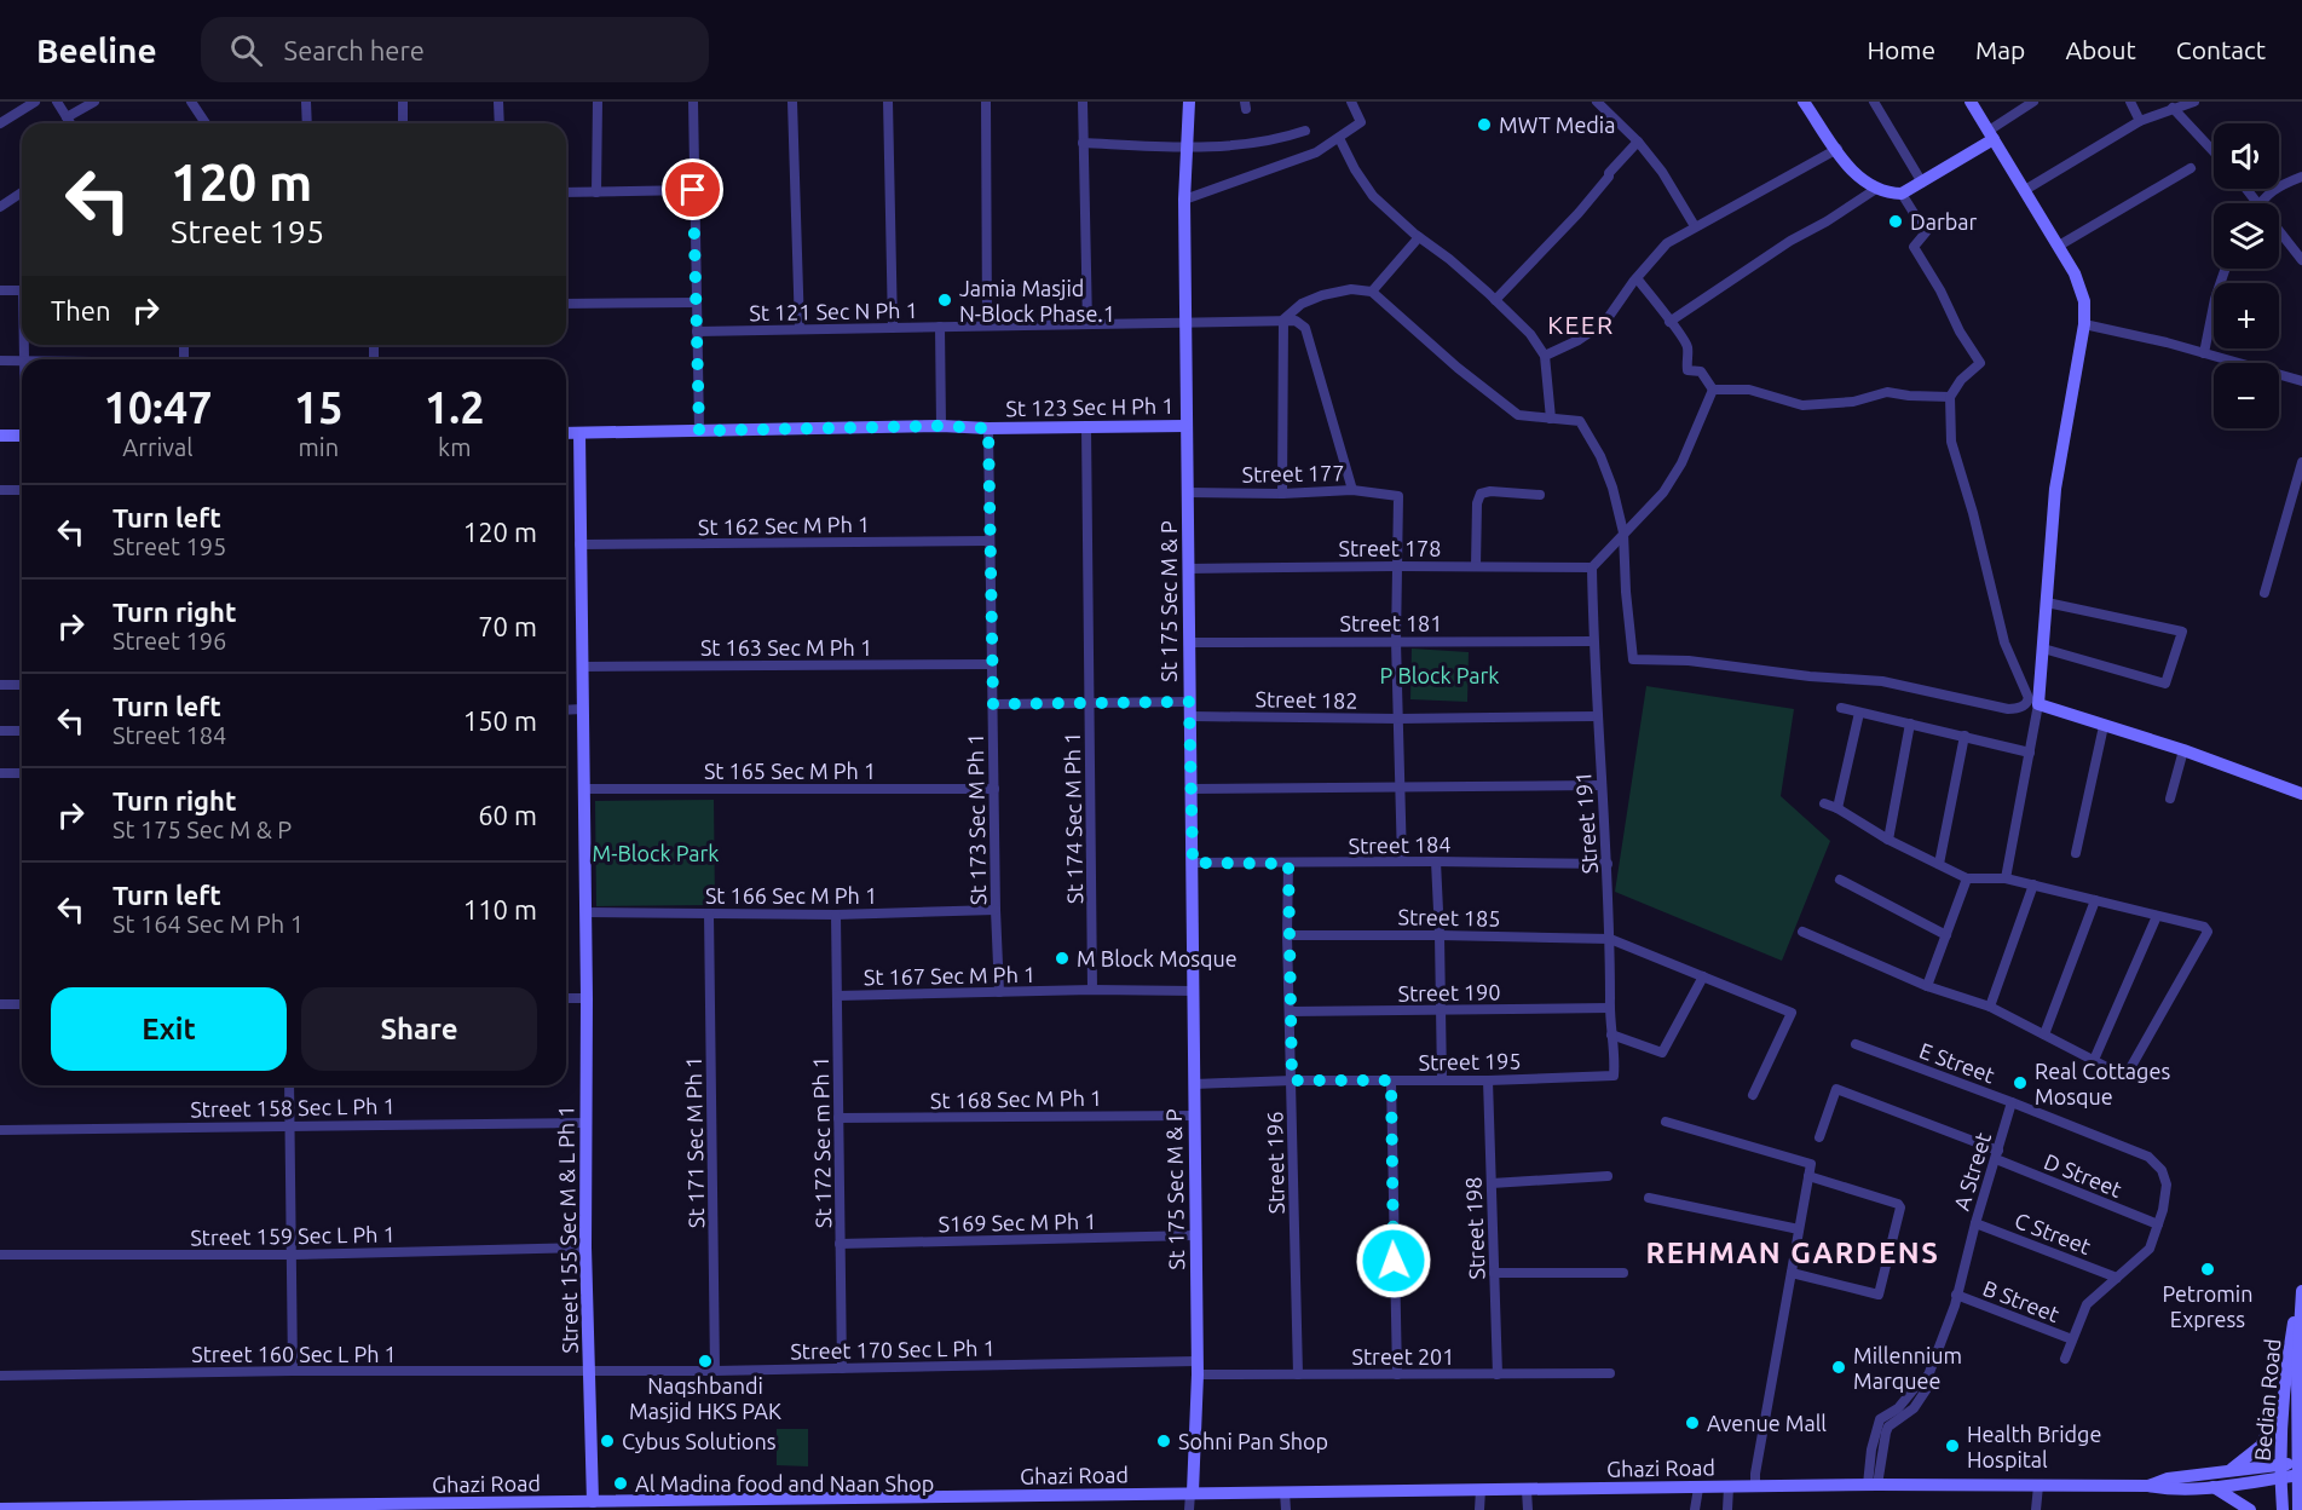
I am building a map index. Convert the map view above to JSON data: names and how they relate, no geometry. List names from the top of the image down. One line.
{"streets":{"street":["St 121 Sec N Ph 1","St 123 Sec H Ph 1","Street 177","St 162 Sec M Ph 1","Street 178","St 175 Sec M & P","Street 181","St 163 Sec M Ph 1","Street 182","St 165 Sec M Ph 1","St 174 Sec M Ph 1","St 173 Sec M Ph 1","Street 191","Street 184","St 166 Sec M Ph 1","Street 185","St 167 Sec M Ph 1","Street 190","Street 195","E Street","St 168 Sec M Ph 1","Street 158 Sec L Ph 1","St 171 Sec M Ph 1","St 172 Sec m Ph 1","Street 196","A Street","D Street","S169 Sec M Ph 1","Street 198","Street 155 Sec M & L Ph 1","C Street","Street 159 Sec L Ph 1","B Street","Street 170 Sec L Ph 1","Street 160 Sec L Ph 1","Street 201","Bedian Road","Ghazi Road"]},"crossings":[["St 121 Sec N Ph 1","St 175 Sec M & P"],["St 123 Sec H Ph 1","St 175 Sec M & P"],["St 123 Sec H Ph 1","St 174 Sec M Ph 1"],["St 123 Sec H Ph 1","St 173 Sec M Ph 1"],["St 123 Sec H Ph 1","Street 155 Sec M & L Ph 1"],["Street 177","Street 178"],["Street 177","St 175 Sec M & P"],["St 162 Sec M Ph 1","St 173 Sec M Ph 1"],["St 162 Sec M Ph 1","Street 155 Sec M & L Ph 1"],["Street 178","St 175 Sec M & P"],["Street 178","Street 191"],["St 175 Sec M & P","Street 181"],["St 175 Sec M & P","Street 182"],["St 175 Sec M & P","Street 184"],["St 175 Sec M & P","St 167 Sec M Ph 1"],["St 175 Sec M & P","Street 195"],["St 175 Sec M & P","St 168 Sec M Ph 1"],["St 175 Sec M & P","S169 Sec M Ph 1"],["St 175 Sec M & P","Street 170 Sec L Ph 1"],["St 175 Sec M & P","Street 201"],["St 175 Sec M & P","Ghazi Road"],["Street 181","Street 191"],["St 163 Sec M Ph 1","St 173 Sec M Ph 1"],["St 163 Sec M Ph 1","Street 155 Sec M & L Ph 1"],["Street 182","Street 191"],["St 165 Sec M Ph 1","St 173 Sec M Ph 1"],["St 165 Sec M Ph 1","Street 155 Sec M & L Ph 1"],["St 174 Sec M Ph 1","St 167 Sec M Ph 1"],["St 173 Sec M Ph 1","St 166 Sec M Ph 1"],["St 173 Sec M Ph 1","St 167 Sec M Ph 1"],["Street 191","Street 184"],["Street 191","Street 185"],["Street 191","Street 190"],["Street 191","Street 195"],["Street 184","Street 196"],["St 166 Sec M Ph 1","St 171 Sec M Ph 1"],["St 166 Sec M Ph 1","St 172 Sec m Ph 1"],["St 166 Sec M Ph 1","Street 155 Sec M & L Ph 1"],["Street 185","Street 196"],["St 167 Sec M Ph 1","St 172 Sec m Ph 1"],["Street 190","Street 196"],["Street 195","Street 196"],["Street 195","Street 198"],["E Street","A Street"],["E Street","D Street"],["St 168 Sec M Ph 1","St 172 Sec m Ph 1"],["Street 158 Sec L Ph 1","Street 155 Sec M & L Ph 1"],["St 171 Sec M Ph 1","Street 170 Sec L Ph 1"],["St 172 Sec m Ph 1","S169 Sec M Ph 1"],["St 172 Sec m Ph 1","Street 170 Sec L Ph 1"],["Street 196","Street 201"],["A Street","D Street"],["A Street","C Street"],["A Street","B Street"],["A Street","Ghazi Road"],["Street 198","Street 201"],["Street 155 Sec M & L Ph 1","Street 159 Sec L Ph 1"],["Street 155 Sec M & L Ph 1","Street 170 Sec L Ph 1"],["Street 155 Sec M & L Ph 1","Street 160 Sec L Ph 1"],["Street 155 Sec M & L Ph 1","Ghazi Road"],["Street 170 Sec L Ph 1","Street 160 Sec L Ph 1"],["Street 170 Sec L Ph 1","Street 201"],["Bedian Road","Ghazi Road"]],"districts":["KEER","REHMAN GARDENS"],"parks":["P Block Park","M-Block Park"],"places":["MWT Media","Darbar","Jamia Masjid N-Block Phase.1","M Block Mosque","Real Cottages Mosque","Petromin Express","Naqshbandi Masjid HKS PAK","Millennium Marquee","Avenue Mall","Cybus Solutions","Sohni Pan Shop","Health Bridge Hospital","Al Madina food and Naan Shop"],"page":{"header":"Beeline","search":"Search here","nav":["Home","Map","About","Contact"],"map_buttons":["+","−"],"turn":["120 m","Street 195"],"then":"Then","eta":["10:47","Arrival","15","min","1.2","km"],"list":[{"name":"Turn left","note":"Street 195","value":"120 m"},{"name":"Turn right","note":"Street 196","value":"70 m"},{"name":"Turn left","note":"Street 184","value":"150 m"},{"name":"Turn right","note":"St 175 Sec M & P","value":"60 m"},{"name":"Turn left","note":"St 164 Sec M Ph 1","value":"110 m"}],"buttons":["Exit","Share"]}}
